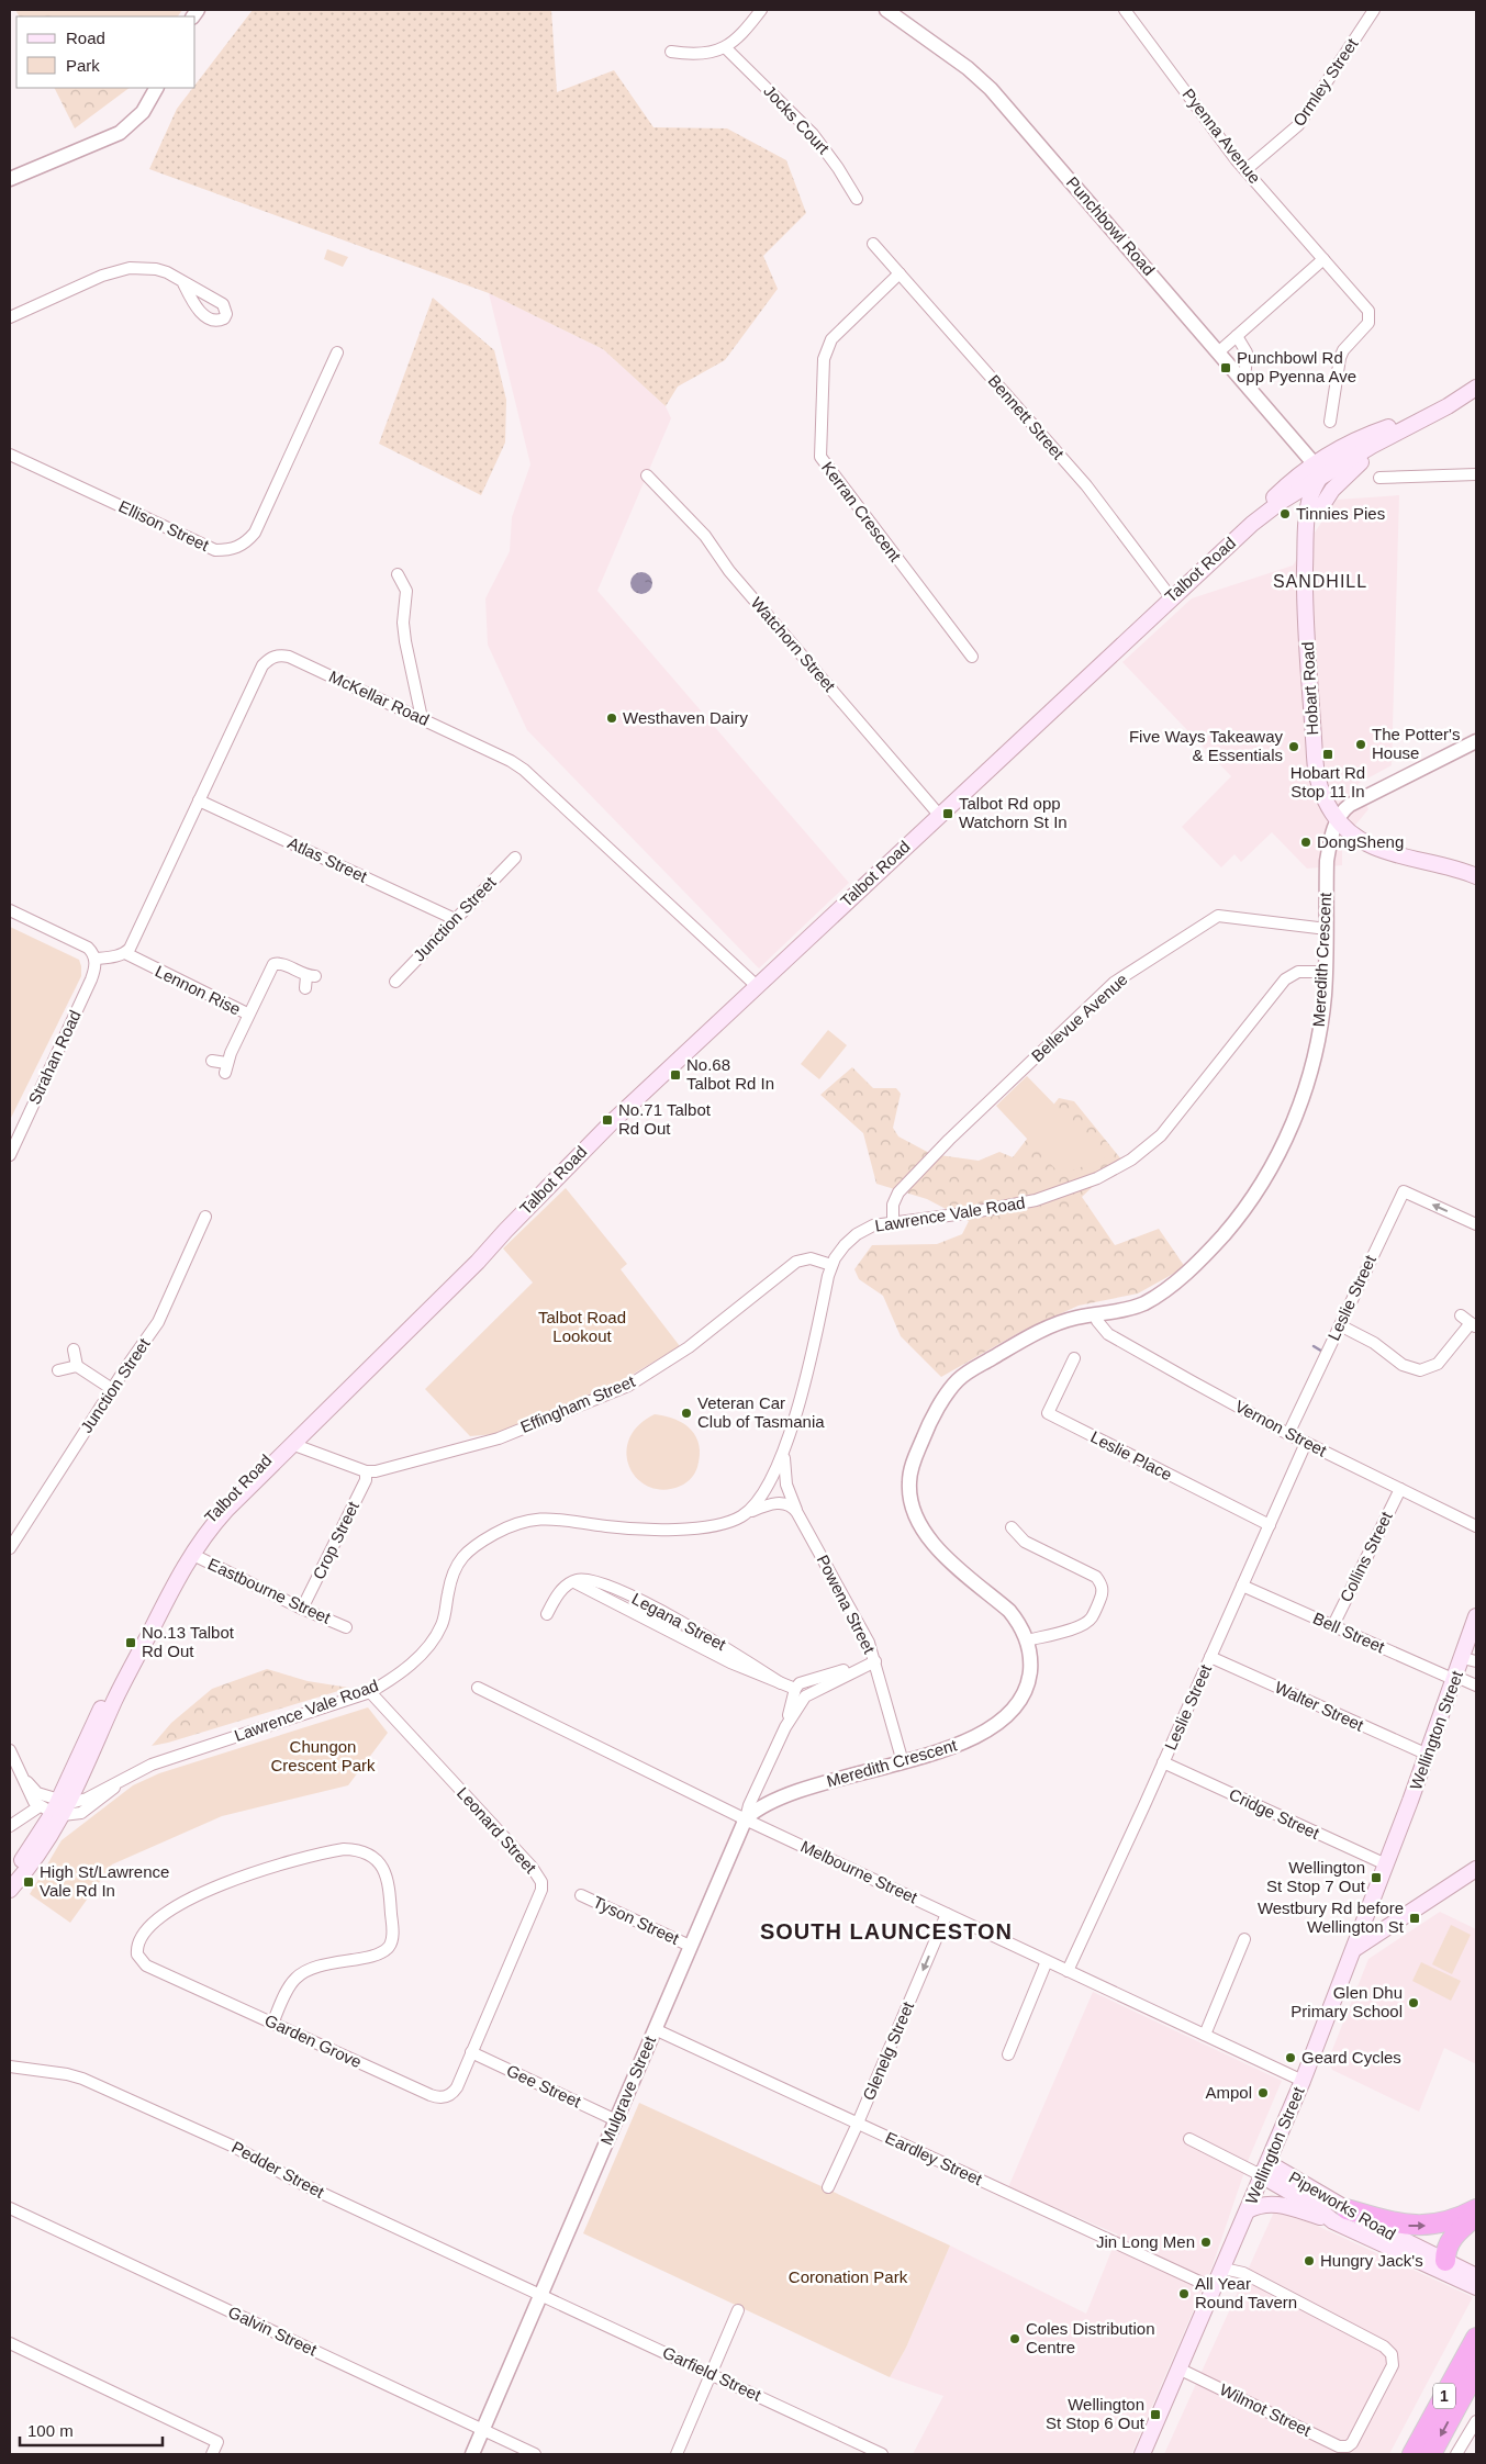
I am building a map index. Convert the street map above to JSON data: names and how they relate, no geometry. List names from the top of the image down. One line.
{"streets":{"highway":["1"],"main road":["Talbot Road","Hobart Road","Wellington Street","Pipeworks Road"],"street":["Ormley Street","Jocks Court","Pyenna Avenue","Punchbowl Road","Bennett Street","Kerran Crescent","Ellison Street","Watchorn Street","McKellar Road","Atlas Street","Junction Street","Meredith Crescent","Lennon Rise","Bellevue Avenue","Strahan Road","Lawrence Vale Road","Leslie Street","Effingham Street","Vernon Street","Leslie Place","Crop Street","Collins Street","Eastbourne Street","Powena Street","Legana Street","Bell Street","Walter Street","Cridge Street","Leonard Street","Melbourne Street","Tyson Street","Garden Grove","Glenelg Street","Gee Street","Mulgrave Street","Eardley Street","Pedder Street","Galvin Street","Garfield Street","Wilmot Street"]},"crossings":[["Ormley Street","Pyenna Avenue"],["Punchbowl Road","Talbot Road"],["Punchbowl Road","Hobart Road"],["Bennett Street","Kerran Crescent"],["Bennett Street","Talbot Road"],["Talbot Road","Watchorn Street"],["Talbot Road","Hobart Road"],["Talbot Road","McKellar Road"],["Talbot Road","Lawrence Vale Road"],["Talbot Road","Eastbourne Street"],["Hobart Road","Meredith Crescent"],["McKellar Road","Atlas Street"],["McKellar Road","Lennon Rise"],["Atlas Street","Junction Street"],["Meredith Crescent","Bellevue Avenue"],["Meredith Crescent","Lawrence Vale Road"],["Meredith Crescent","Vernon Street"],["Meredith Crescent","Powena Street"],["Meredith Crescent","Melbourne Street"],["Meredith Crescent","Mulgrave Street"],["Bellevue Avenue","Lawrence Vale Road"],["Lawrence Vale Road","Effingham Street"],["Lawrence Vale Road","Powena Street"],["Lawrence Vale Road","Leonard Street"],["Leslie Street","Vernon Street"],["Leslie Street","Leslie Place"],["Leslie Street","Bell Street"],["Leslie Street","Walter Street"],["Leslie Street","Cridge Street"],["Leslie Street","Melbourne Street"],["Effingham Street","Crop Street"],["Vernon Street","Collins Street"],["Crop Street","Eastbourne Street"],["Collins Street","Bell Street"],["Powena Street","Mulgrave Street"],["Legana Street","Mulgrave Street"],["Bell Street","Wellington Street"],["Walter Street","Wellington Street"],["Wellington Street","Cridge Street"],["Wellington Street","Melbourne Street"],["Wellington Street","Eardley Street"],["Wellington Street","Pipeworks Road"],["Wellington Street","Wilmot Street"],["Leonard Street","Garden Grove"],["Leonard Street","Gee Street"],["Melbourne Street","Glenelg Street"],["Melbourne Street","Mulgrave Street"],["Tyson Street","Mulgrave Street"],["Garden Grove","Gee Street"],["Glenelg Street","Eardley Street"],["Gee Street","Mulgrave Street"],["Mulgrave Street","Eardley Street"],["Mulgrave Street","Pedder Street"],["Mulgrave Street","Galvin Street"],["Mulgrave Street","Garfield Street"],["Pedder Street","Garfield Street"]],"one_way":["Glenelg Street"],"districts":["SANDHILL","SOUTH LAUNCESTON"],"parks":["Talbot Road Lookout","Chungon Crescent Park","Coronation Park"],"places":{"transit":["Punchbowl Rd opp Pyenna Ave","Hobart Rd Stop 11 In","Talbot Rd opp Watchorn St In","No.68 Talbot Rd In","No.71 Talbot Rd Out","No.13 Talbot Rd Out","Wellington St Stop 7 Out","High St/Lawrence Vale Rd In","Westbury Rd before Wellington St","Wellington St Stop 6 Out"],"other":["Tinnies Pies","Westhaven Dairy","The Potter's House","Five Ways Takeaway & Essentials","DongSheng","Veteran Car Club of Tasmania","Glen Dhu Primary School","Geard Cycles","Ampol","Jin Long Men","Hungry Jack's","All Year Round Tavern","Coles Distribution Centre"]},"legend":["Road","Park"],"scale_bar":"100 m"}
